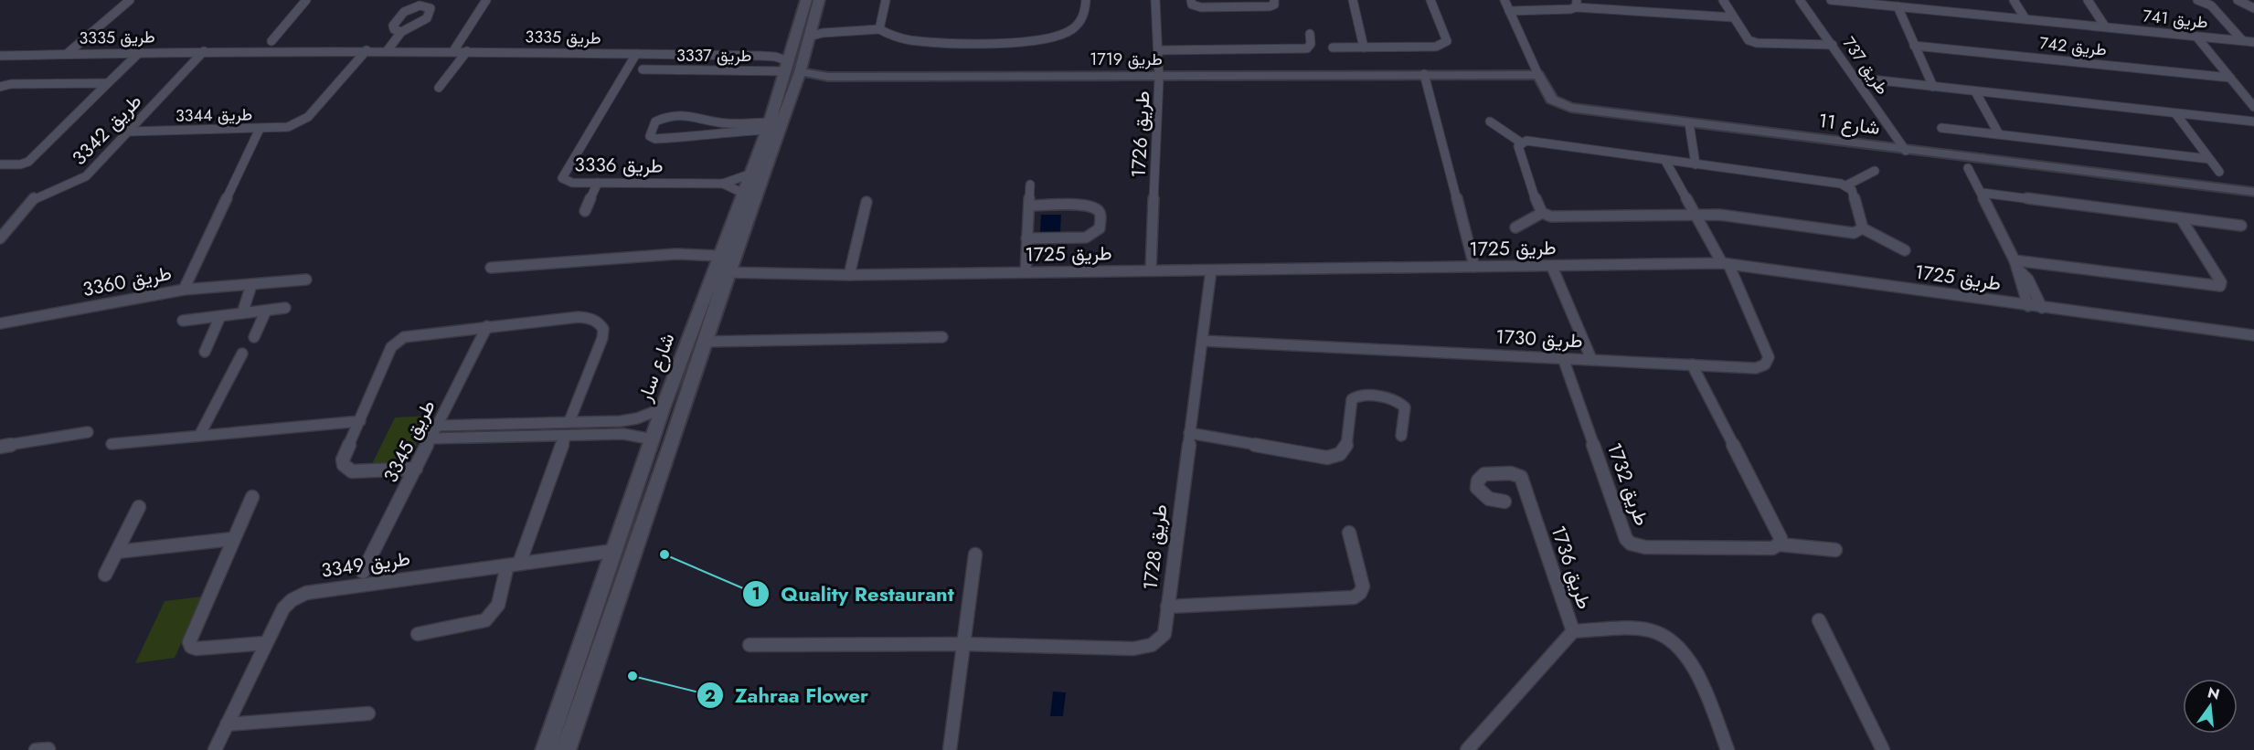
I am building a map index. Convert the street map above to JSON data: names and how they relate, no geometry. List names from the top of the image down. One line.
{"streets":{"street":["طريق 741","طريق 3335","طريق 742","طريق 3337","طريق 1719","طريق 737","طريق 3344","شارع 11","طريق 3342","طريق 1726","طريق 3336","طريق 1725","طريق 3360","طريق 1730","شارع سار","طريق 3345","طريق 1732","طريق 1728","طريق 3349","طريق 1736"]},"crossings":[["طريق 3335","طريق 3337"],["طريق 3335","طريق 3344"],["طريق 3335","طريق 3342"],["طريق 3335","طريق 3336"],["طريق 3335","شارع سار"],["طريق 3337","شارع سار"],["طريق 1719","شارع 11"],["طريق 1719","طريق 1726"],["طريق 1719","شارع سار"],["طريق 737","شارع 11"],["طريق 3344","طريق 3342"],["طريق 3344","طريق 3360"],["طريق 1726","طريق 1725"],["طريق 3336","شارع سار"],["طريق 1725","طريق 1730"],["طريق 1725","شارع سار"],["طريق 1725","طريق 1728"],["طريق 1730","طريق 1732"],["طريق 1730","طريق 1728"],["شارع سار","طريق 3349"]],"places":["Quality Restaurant","Zahraa Flower"],"north":"top"}
